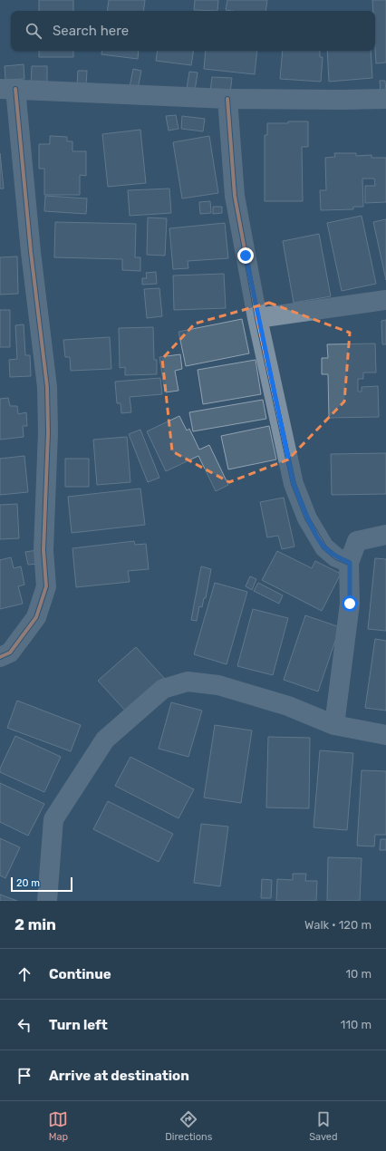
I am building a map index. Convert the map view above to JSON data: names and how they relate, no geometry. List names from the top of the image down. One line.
{"scale_bar":"20 m","page":{"search":"Search here","scale":"20 m","heading":["2 min","Walk · 120 m"],"list":[["Continue","10 m"],["Turn left","110 m"],"Arrive at destination"],"nav":["Map","Directions","Saved"]}}
